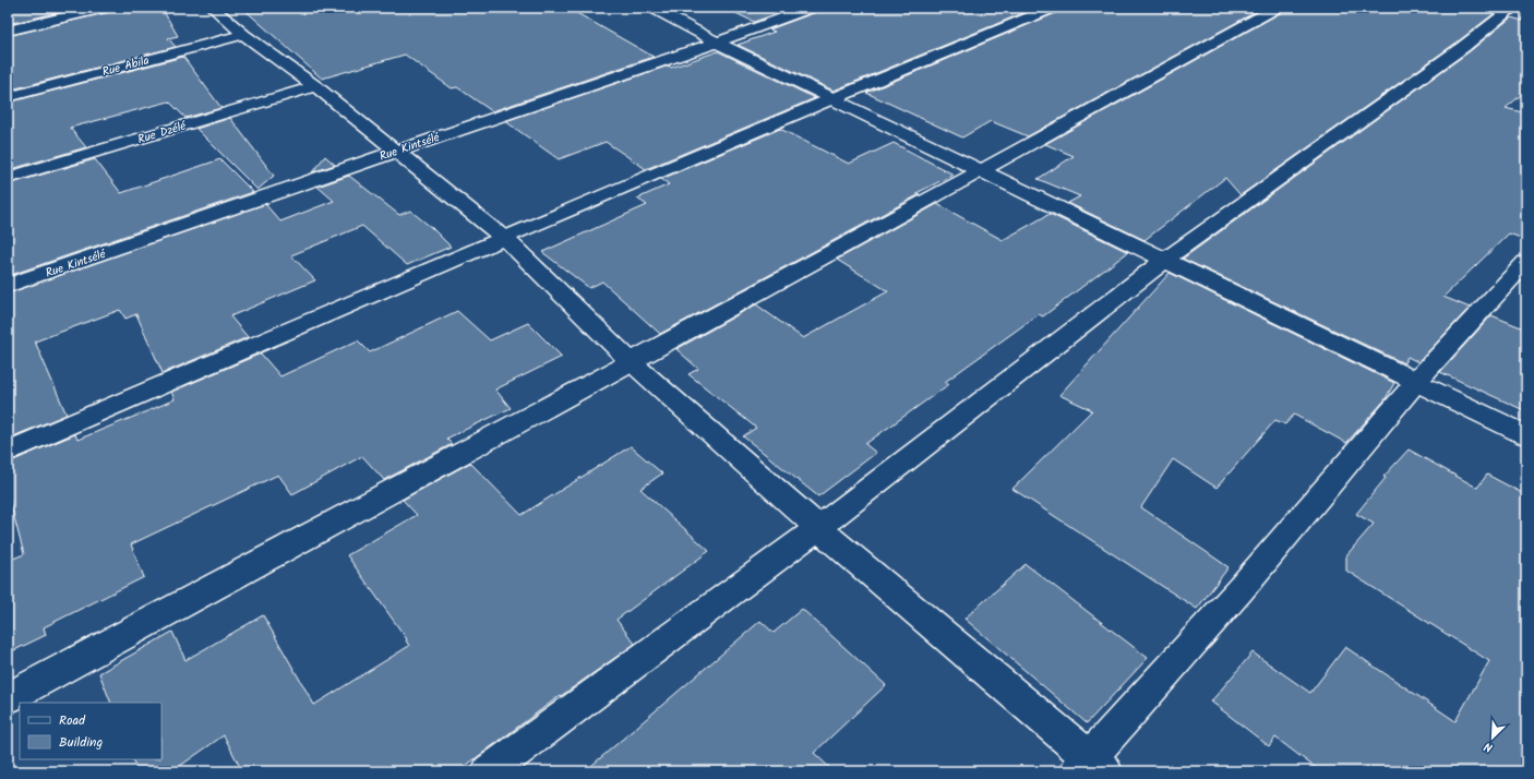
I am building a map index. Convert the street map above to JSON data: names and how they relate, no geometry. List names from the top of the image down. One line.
{"streets":{"street":["Rue Abila","Rue Dzélé","Rue Kintsélé"]},"legend":["Road","Building"],"north":"bottom left"}
